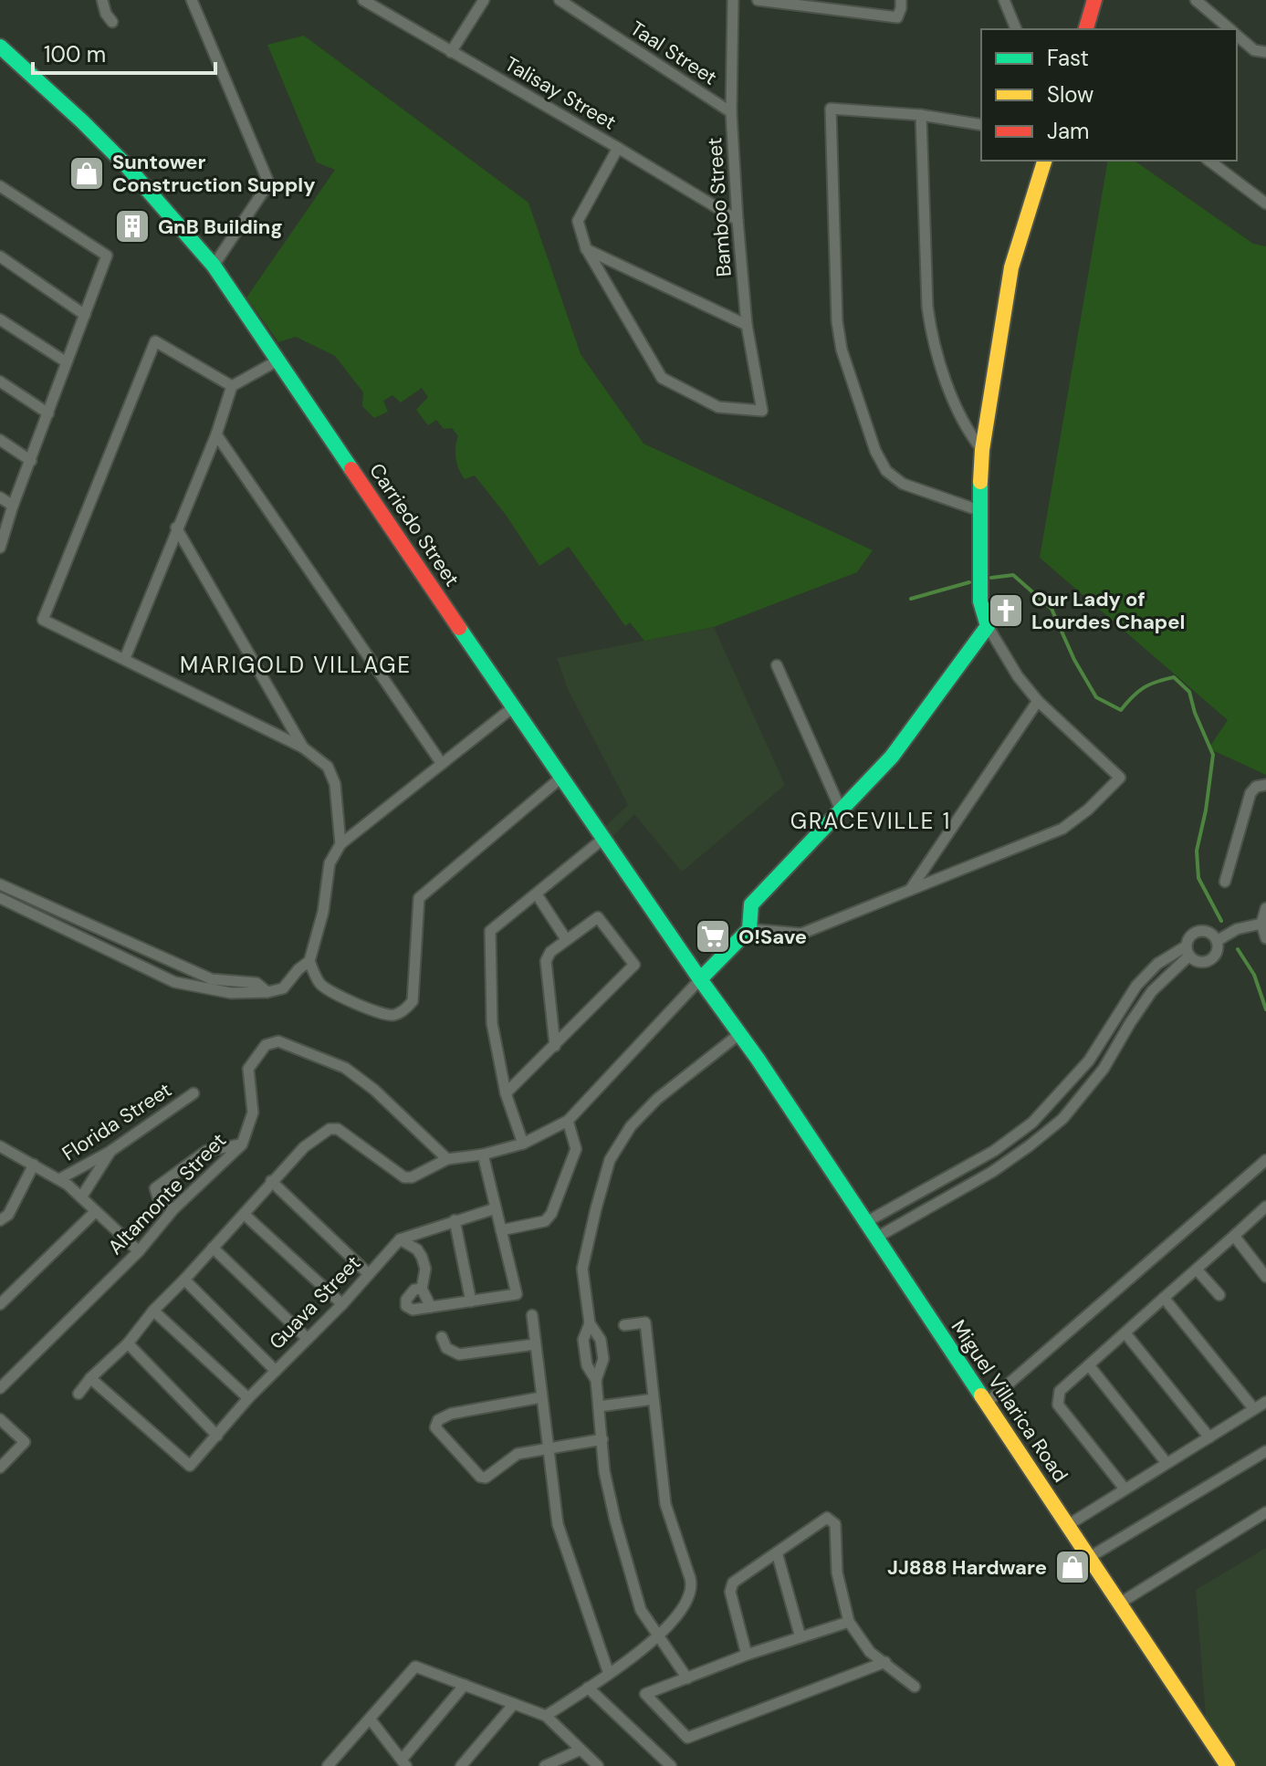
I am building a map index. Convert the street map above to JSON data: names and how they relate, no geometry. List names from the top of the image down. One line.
{"streets":{"main road":["Carriedo Street","Miguel Villarica Road"],"street":["Taal Street","Talisay Street","Bamboo Street","Florida Street","Altamonte Street","Guava Street"]},"crossings":[["Taal Street","Bamboo Street"],["Talisay Street","Bamboo Street"],["Carriedo Street","Miguel Villarica Road"]],"districts":["MARIGOLD VILLAGE","GRACEVILLE 1"],"places":{"shop":["Suntower Construction Supply","JJ888 Hardware"],"building":["GnB Building"],"church":["Our Lady of Lourdes Chapel"],"supermarket":["O!Save"]},"legend":["Fast","Slow","Jam"],"scale_bar":"100 m"}
